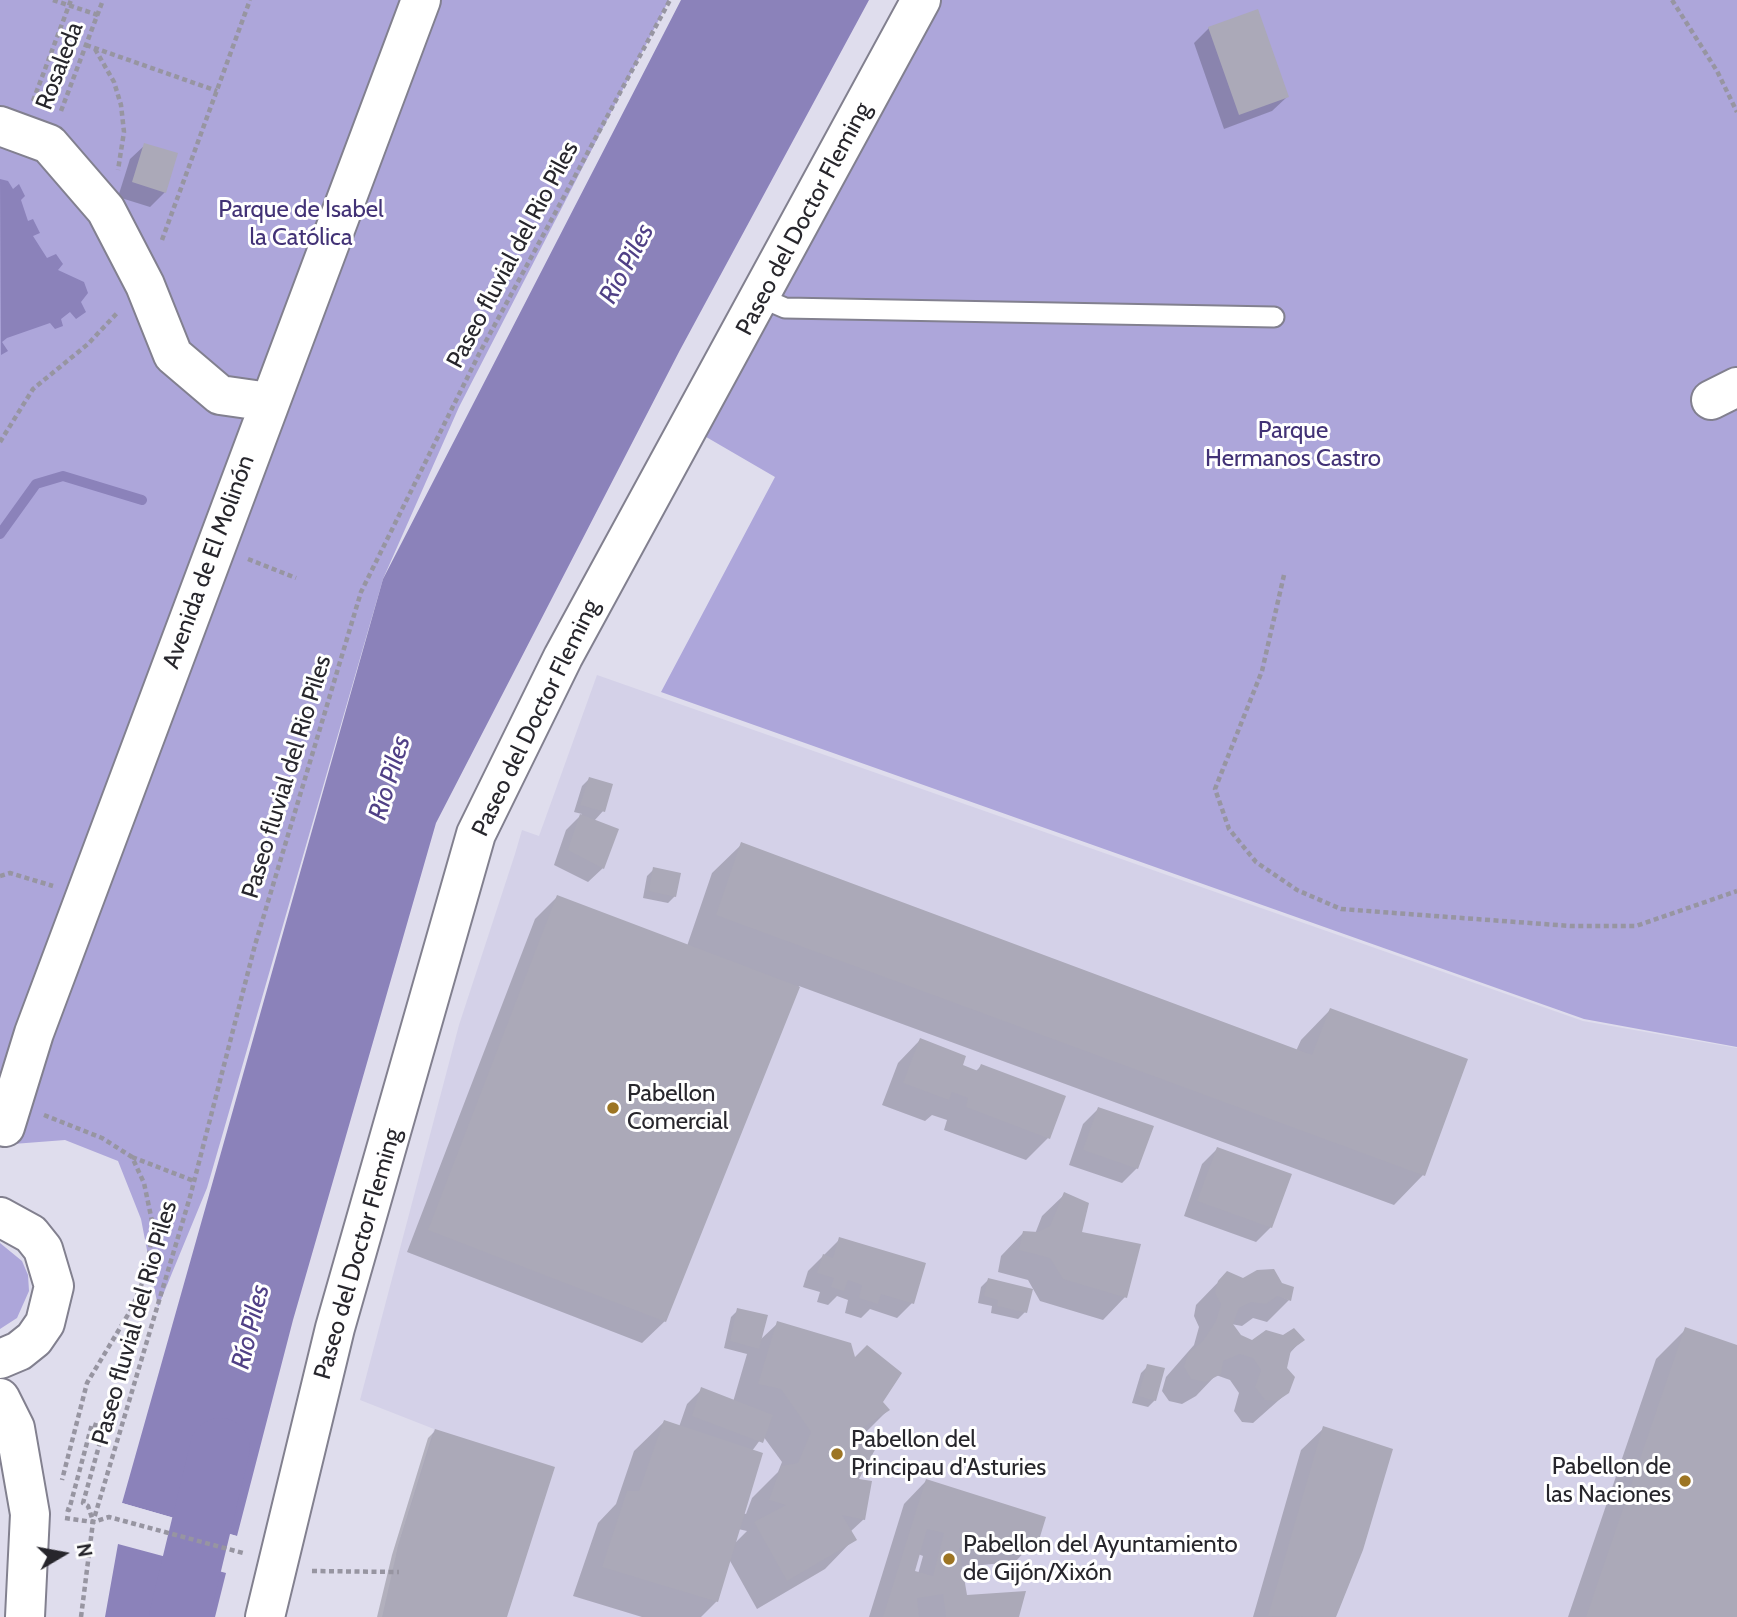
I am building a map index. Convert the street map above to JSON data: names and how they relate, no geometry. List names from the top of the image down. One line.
{"streets":{"main road":["Paseo del Doctor Fleming","Avenida de El Molinón"],"path":["Rosaleda","Paseo fluvial del Rio Piles"]},"water":["Río Piles"],"parks":["Parque de Isabel la Católica","Parque Hermanos Castro"],"places":["Pabellon Comercial","Pabellon del Principau d'Asturies","Pabellon de las Naciones","Pabellon del Ayuntamiento de Gijón/Xixón"],"north":"right"}
